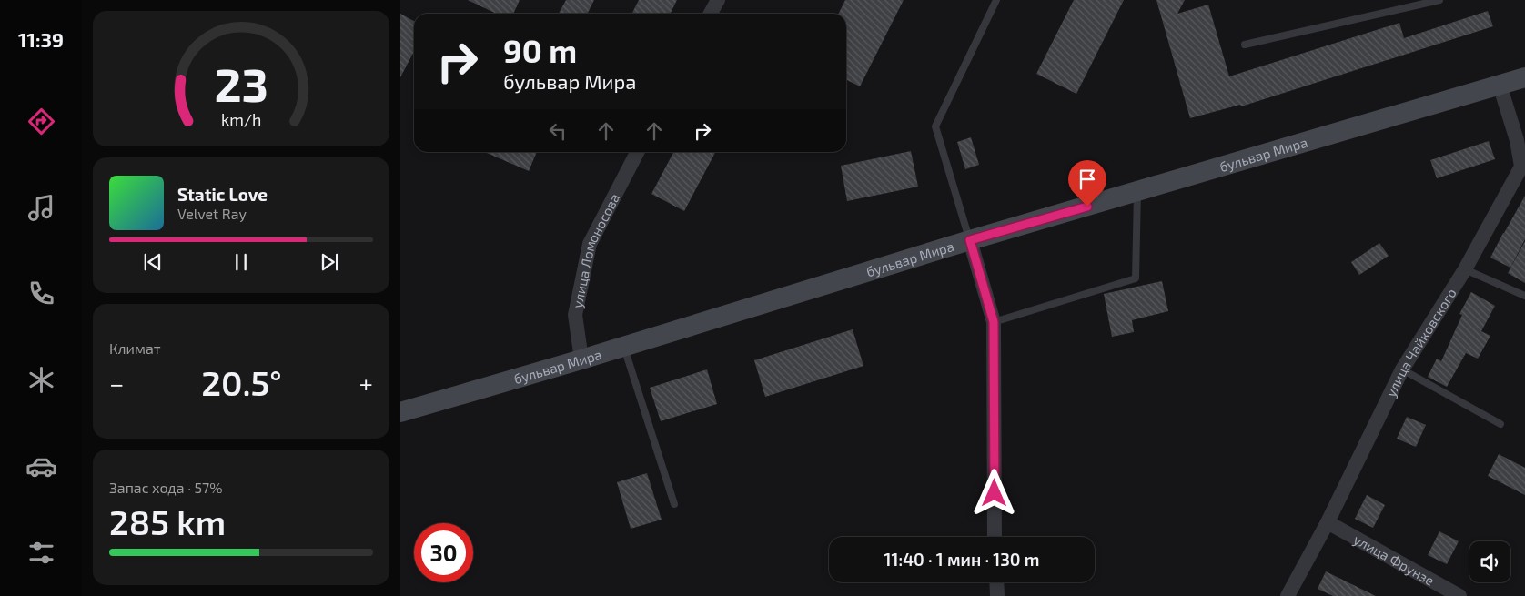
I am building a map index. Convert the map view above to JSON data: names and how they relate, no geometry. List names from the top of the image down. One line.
{"streets":{"main road":["бульвар Мира"],"street":["улица Ломоносова","улица Чайковского","улица Фрунзе"]},"crossings":[["бульвар Мира","улица Ломоносова"],["бульвар Мира","улица Чайковского"],["улица Чайковского","улица Фрунзе"]],"page":{"tabs":"11:39","turn":["90 m","бульвар Мира"],"song":["Static Love","Velvet Ray"],"tile":["Климат",["Запас хода · 57%","285 km"]],"heat":["−","20.5°","+"],"limit":"30","trip":"11:40 · 1 мин · 130 m","gauge":["23","km/h"]}}
